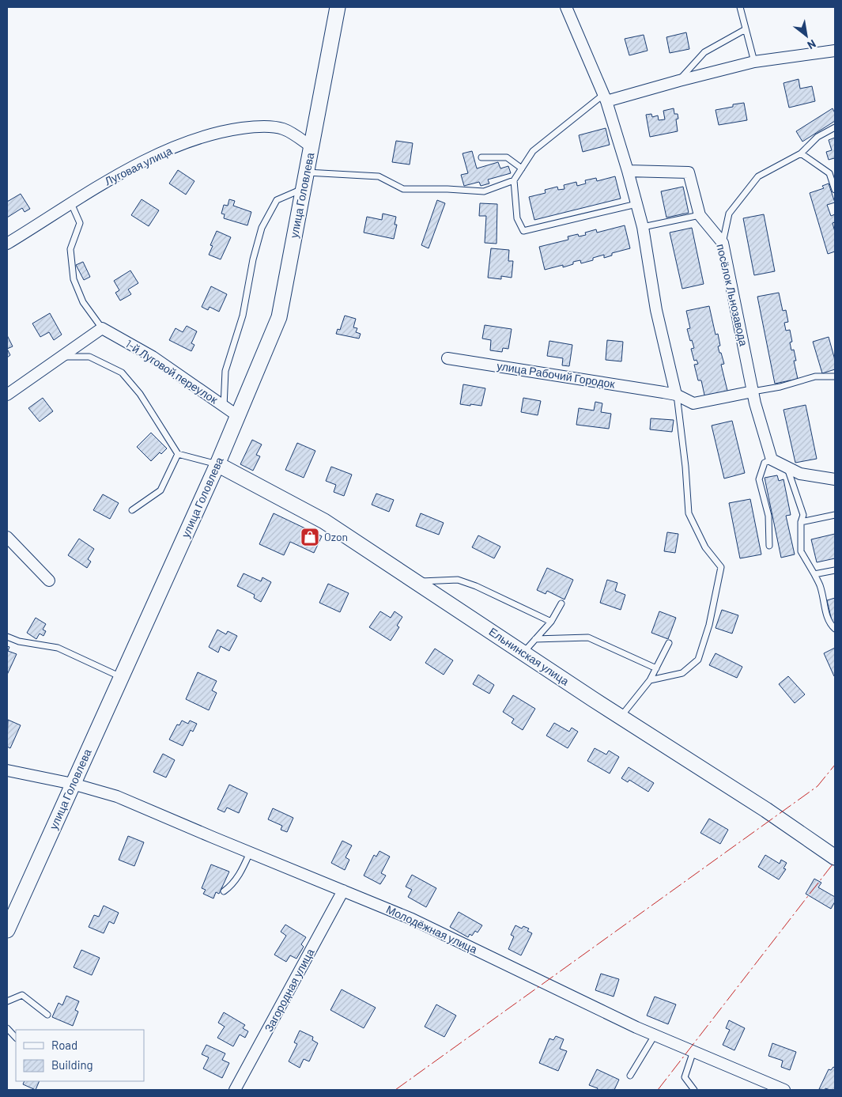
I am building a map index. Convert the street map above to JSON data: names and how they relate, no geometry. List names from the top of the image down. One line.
{"streets":{"main road":["улица Головлева","Ельнинская улица"],"street":["Луговая улица","посёлок Льнозавода","1-й Луговой переулок","улица Рабочий Городок","Молодёжная улица","Загородная улица"]},"crossings":[["Луговая улица","улица Головлева"],["улица Головлева","1-й Луговой переулок"],["улица Головлева","Ельнинская улица"],["улица Головлева","Молодёжная улица"],["посёлок Льнозавода","улица Рабочий Городок"],["Молодёжная улица","Загородная улица"]],"places":{"shop":["Ozon"]},"legend":["Road","Building"],"north":"bottom right"}
